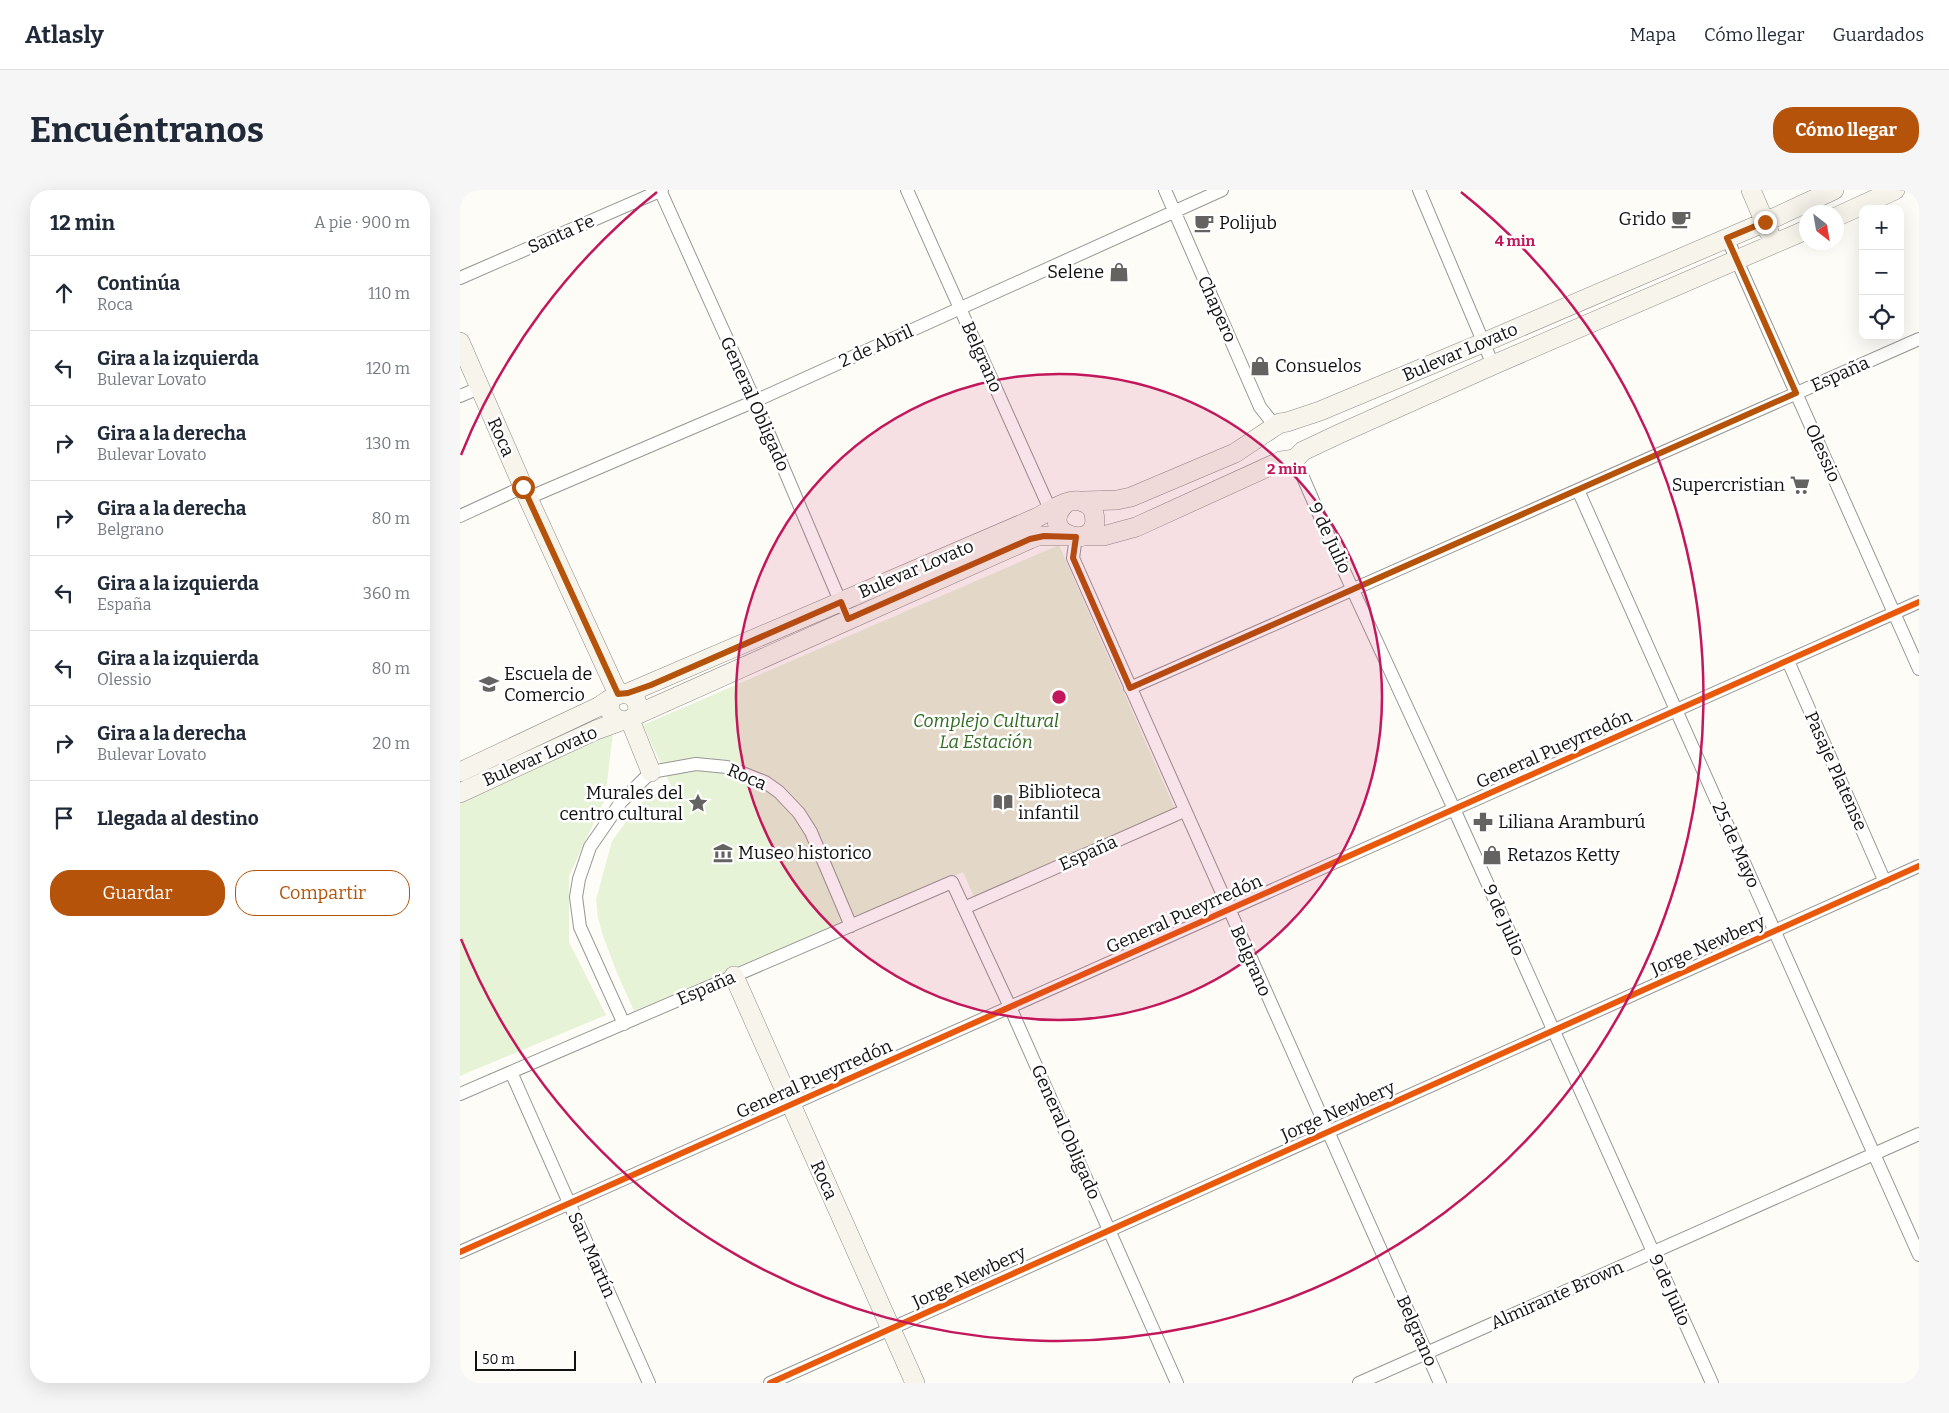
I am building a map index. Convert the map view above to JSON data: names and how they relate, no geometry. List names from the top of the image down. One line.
{"streets":{"main road":["Bulevar Lovato","Roca","9 de Julio"],"street":["Santa Fe","Chapero","2 de Abril","Belgrano","España","General Obligado","Olessio","General Pueyrredón","Pasaje Platense","25 de Mayo","Jorge Newbery","San Martín","Almirante Brown"]},"crossings":[["Santa Fe","General Obligado"],["Chapero","2 de Abril"],["Chapero","Bulevar Lovato"],["Chapero","9 de Julio"],["2 de Abril","Belgrano"],["2 de Abril","General Obligado"],["2 de Abril","Roca"],["Bulevar Lovato","Belgrano"],["Bulevar Lovato","General Obligado"],["Bulevar Lovato","Roca"],["Bulevar Lovato","Olessio"],["Bulevar Lovato","9 de Julio"],["Belgrano","España"],["Belgrano","General Pueyrredón"],["Belgrano","Jorge Newbery"],["Belgrano","Almirante Brown"],["España","General Obligado"],["España","Roca"],["España","Olessio"],["España","9 de Julio"],["España","25 de Mayo"],["España","San Martín"],["General Obligado","General Pueyrredón"],["General Obligado","Jorge Newbery"],["Roca","General Pueyrredón"],["Roca","Jorge Newbery"],["Olessio","General Pueyrredón"],["9 de Julio","General Pueyrredón"],["9 de Julio","Jorge Newbery"],["9 de Julio","Almirante Brown"],["General Pueyrredón","Pasaje Platense"],["General Pueyrredón","25 de Mayo"],["General Pueyrredón","San Martín"],["Pasaje Platense","Jorge Newbery"],["25 de Mayo","Jorge Newbery"],["25 de Mayo","Almirante Brown"]],"parks":["Complejo Cultural La Estación"],"places":{"cafe":["Grido","Polijub"],"shop":["Selene","Consuelos","Retazos Ketty"],"supermarket":["Supercristian"],"school or university":["Escuela de Comercio"],"library":["Biblioteca infantil"],"place":["Murales del centro cultural"],"pharmacy":["Liliana Aramburú"],"museum":["Museo historico"]},"scale_bar":"50 m","north":"bottom right","page":{"header":"Atlasly","nav":["Mapa","Cómo llegar","Guardados"],"buttons":["Cómo llegar",["Guardar","Compartir"]],"title":"Encuéntranos","heading":["12 min","A pie · 900 m"],"map_buttons":["+","−"],"list":[["Continúa","Roca","110 m"],["Gira a la izquierda","Bulevar Lovato","120 m"],["Gira a la derecha","Bulevar Lovato","130 m"],["Gira a la derecha","Belgrano","80 m"],["Gira a la izquierda","España","360 m"],["Gira a la izquierda","Olessio","80 m"],["Gira a la derecha","Bulevar Lovato","20 m"],"Llegada al destino"],"scale":"50 m"},"rings":["4 min","2 min"]}
